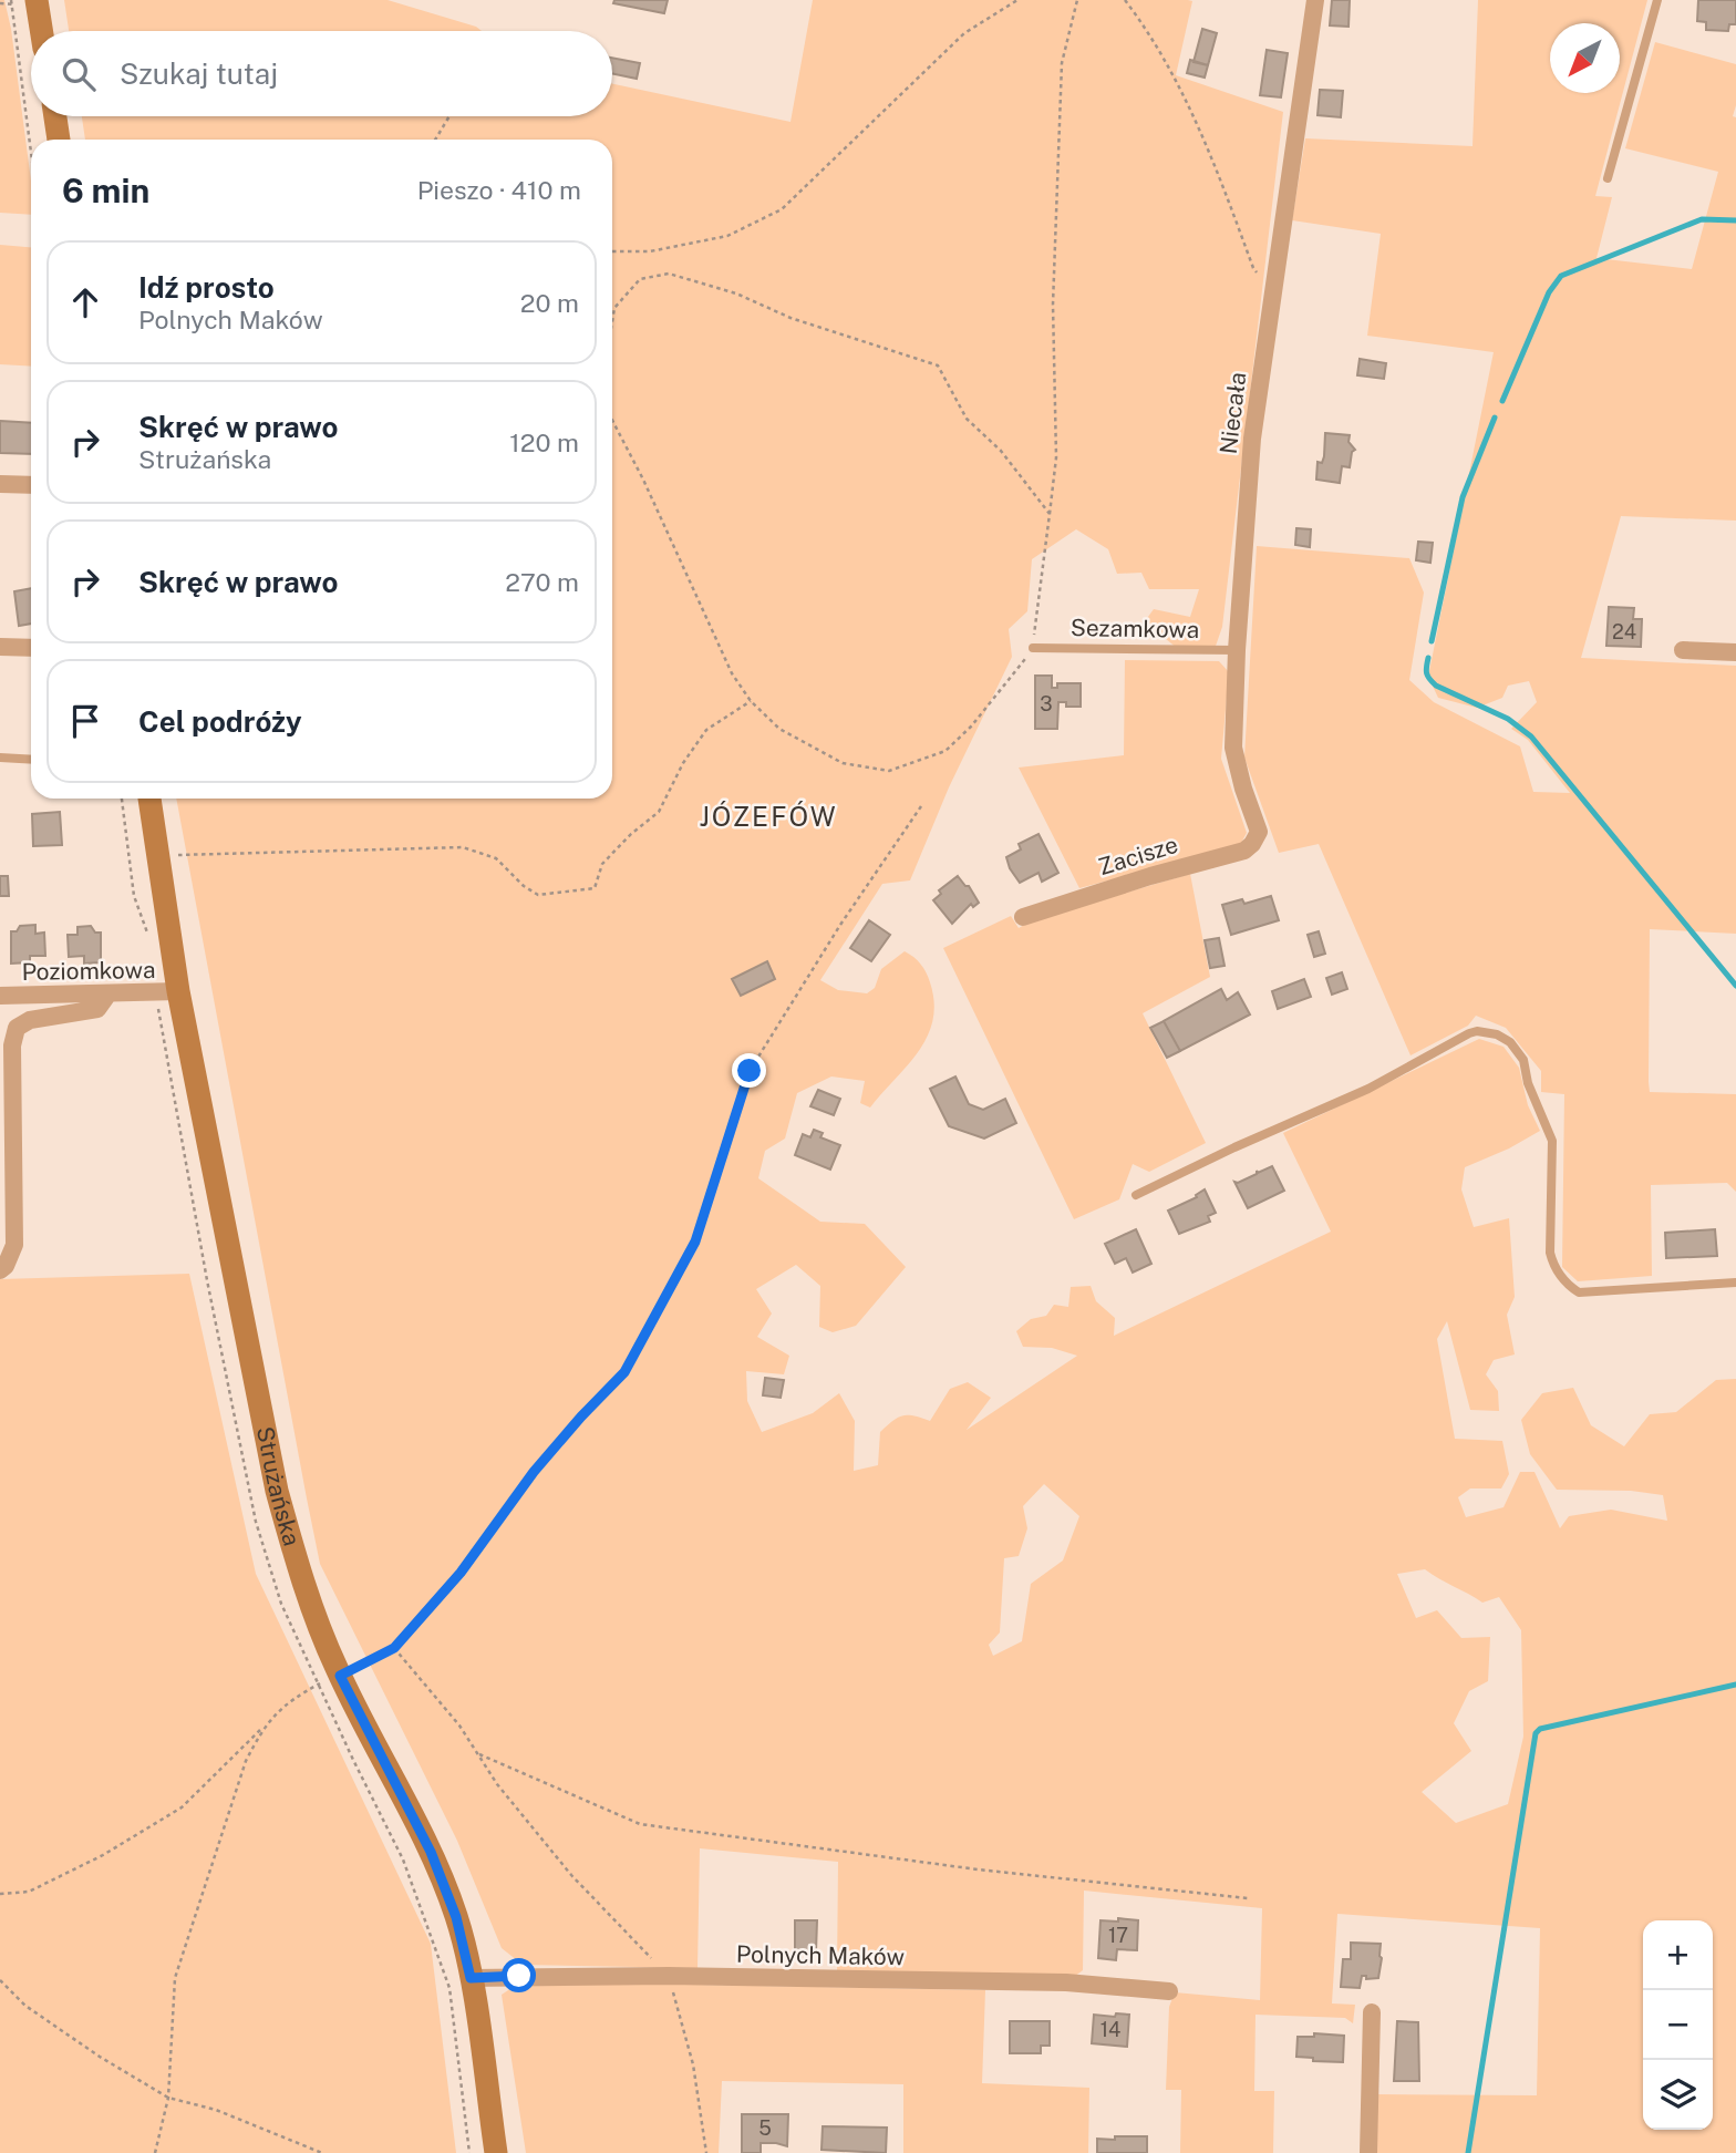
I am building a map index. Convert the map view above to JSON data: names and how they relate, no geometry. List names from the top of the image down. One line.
{"streets":{"main road":["Strużańska"],"street":["Niecała","Zacisze","Poziomkowa","Polnych Maków"],"lane":["Sezamkowa"]},"crossings":[["Niecała","Sezamkowa"],["Niecała","Zacisze"],["Poziomkowa","Strużańska"],["Strużańska","Polnych Maków"]],"districts":["JÓZEFÓW"],"house_numbers":["24","3","17","14","5"],"north":"bottom left","page":{"search":"Szukaj tutaj","heading":["6 min","Pieszo · 410 m"],"list":[["Idź prosto","Polnych Maków","20 m"],["Skręć w prawo","Strużańska","120 m"],["Skręć w prawo","270 m"],"Cel podróży"],"map_buttons":["+","−"]}}
